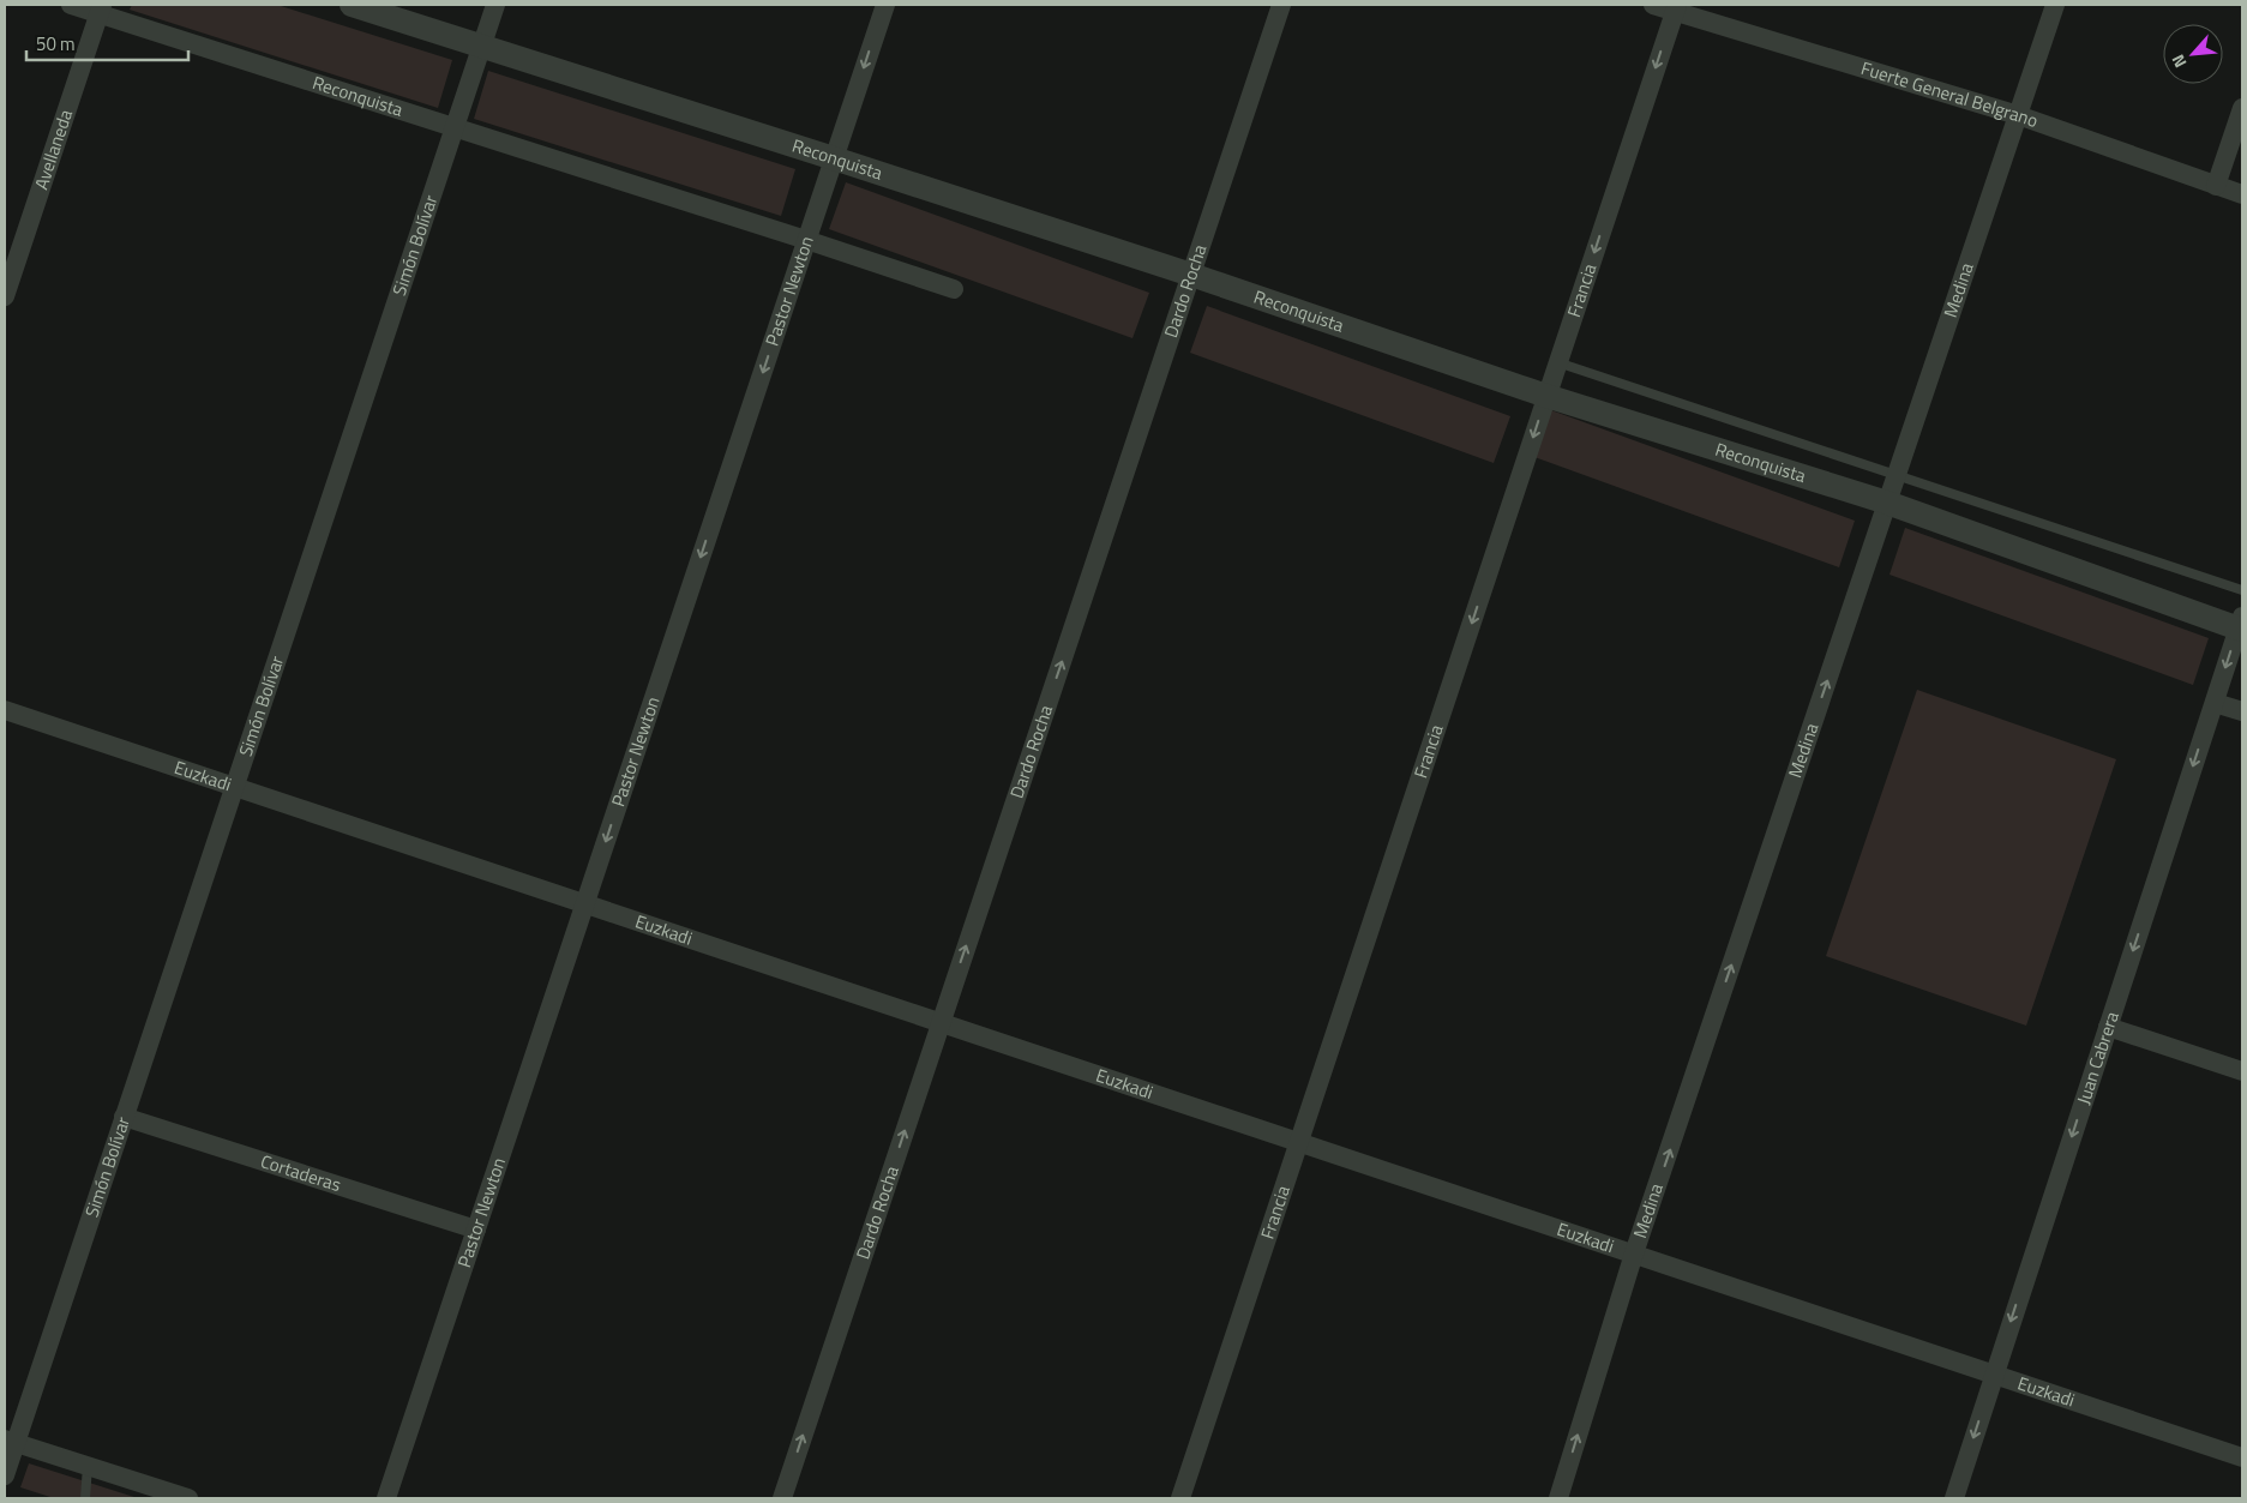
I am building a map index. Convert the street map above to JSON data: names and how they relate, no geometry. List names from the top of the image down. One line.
{"streets":{"street":["Fuerte General Belgrano","Reconquista","Avellaneda","Simón Bolívar","Pastor Newton","Dardo Rocha","Francia","Medina","Euzkadi","Juan Cabrera","Cortaderas"]},"crossings":[["Fuerte General Belgrano","Francia"],["Fuerte General Belgrano","Medina"],["Reconquista","Avellaneda"],["Reconquista","Simón Bolívar"],["Reconquista","Pastor Newton"],["Reconquista","Dardo Rocha"],["Reconquista","Francia"],["Reconquista","Medina"],["Reconquista","Juan Cabrera"],["Simón Bolívar","Euzkadi"],["Simón Bolívar","Cortaderas"],["Pastor Newton","Euzkadi"],["Pastor Newton","Cortaderas"],["Dardo Rocha","Euzkadi"],["Francia","Euzkadi"],["Medina","Euzkadi"],["Euzkadi","Juan Cabrera"]],"one_way":["Pastor Newton","Dardo Rocha","Francia","Medina","Juan Cabrera"],"scale_bar":"50 m","north":"bottom left"}
